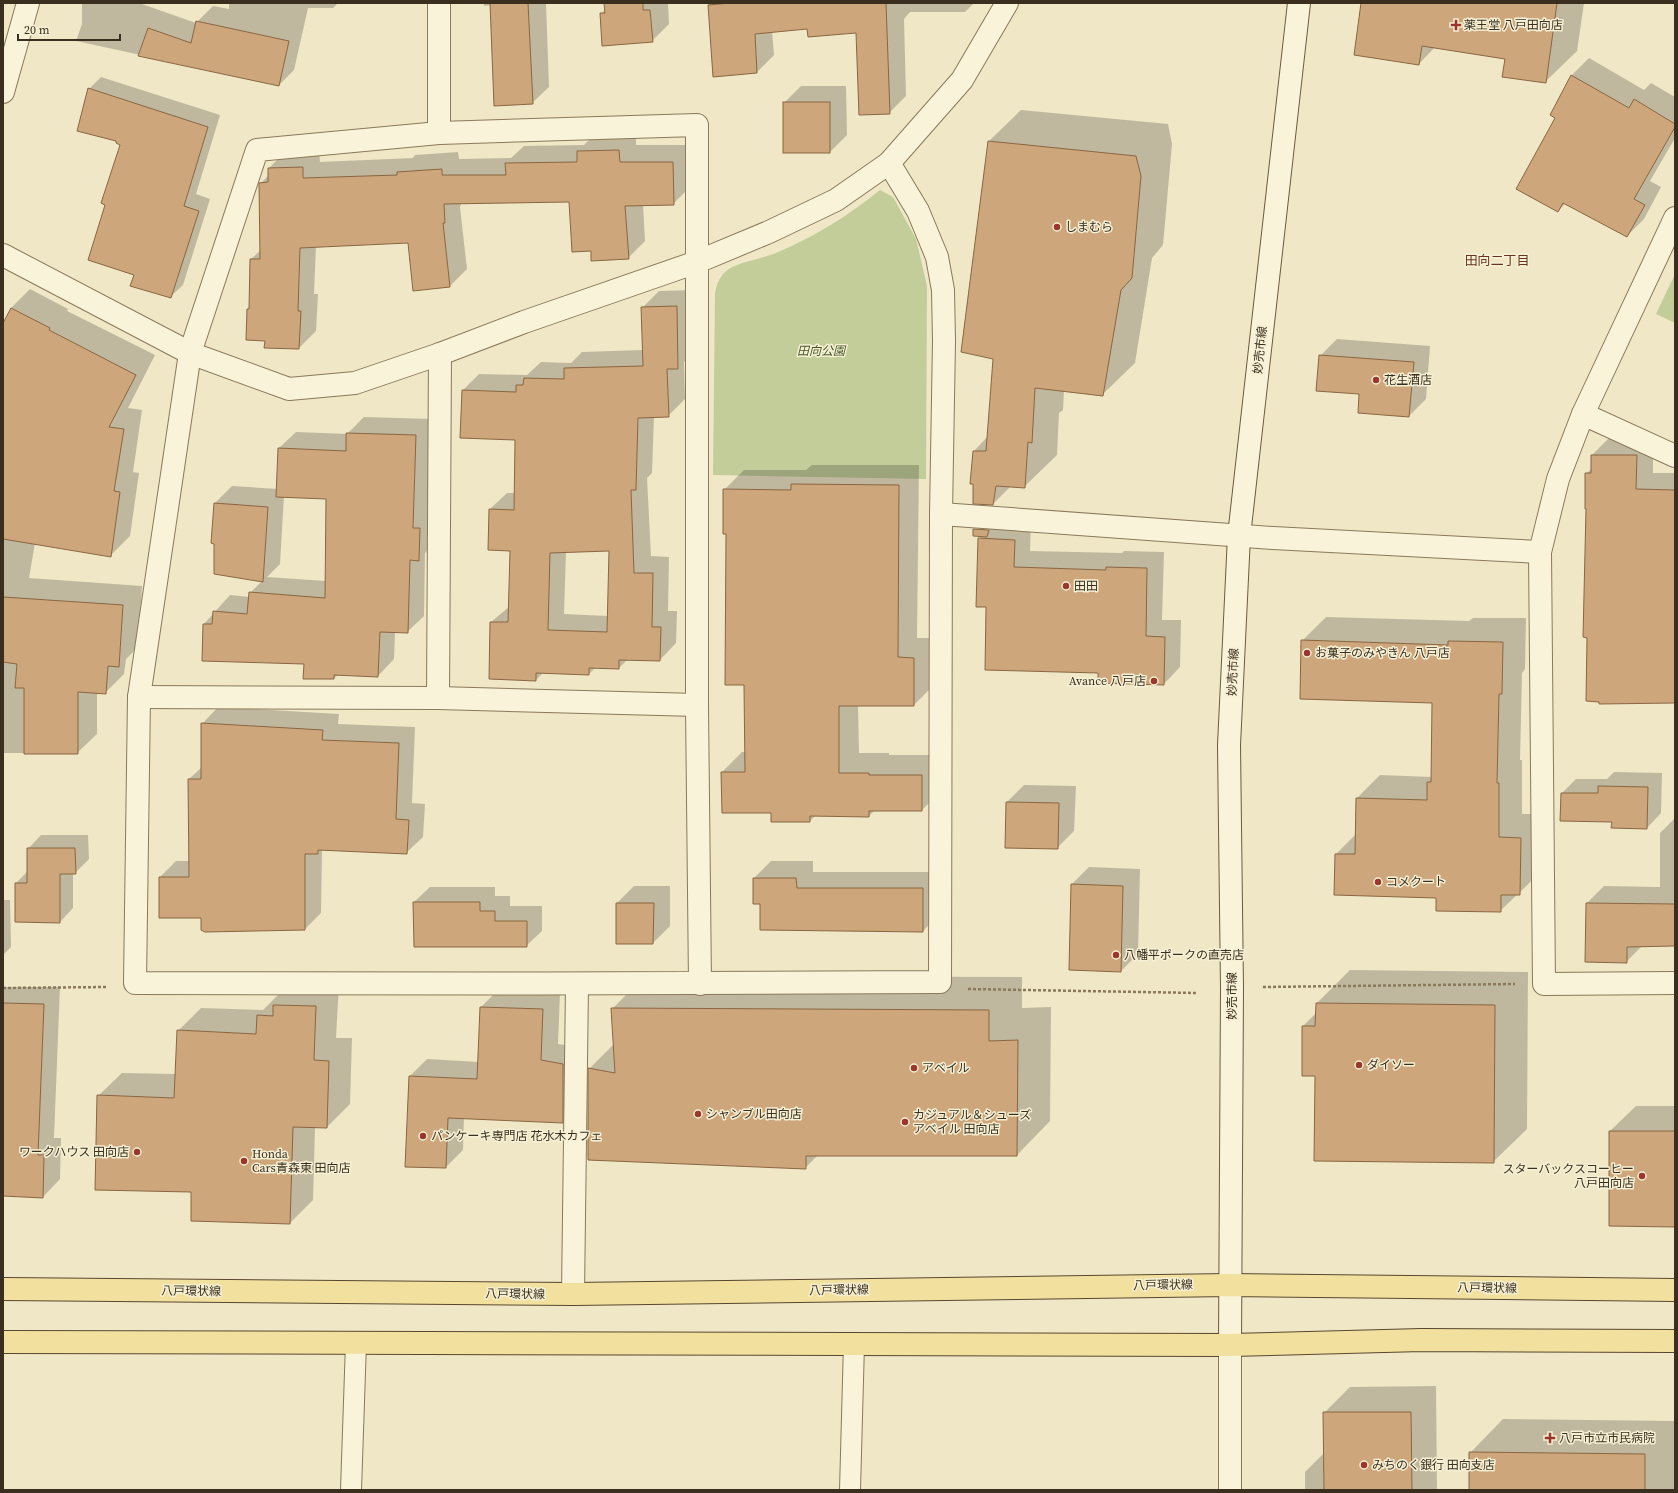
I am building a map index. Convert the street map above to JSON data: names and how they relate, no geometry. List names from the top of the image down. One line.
{"streets":{"main road":["八戸環状線"],"street":["妙売市線"]},"crossings":[["妙売市線","八戸環状線"]],"districts":["田向二丁目"],"parks":["田向公園"],"places":{"health":["薬王堂 八戸田向店","八戸市立市民病院"],"other":["しまむら","花生酒店","田田","お菓子のみやきん 八戸店","Avance 八戸店","コメクート","八幡平ポークの直売店","ダイソー","アベイル","シャンブル田向店","カジュアル＆シューズ アベイル 田向店","パンケーキ専門店 花水木カフェ","ワークハウス 田向店","Honda Cars青森東 田向店","スターバックスコーヒー 八戸田向店","みちのく銀行 田向支店"]},"scale_bar":"20 m"}
